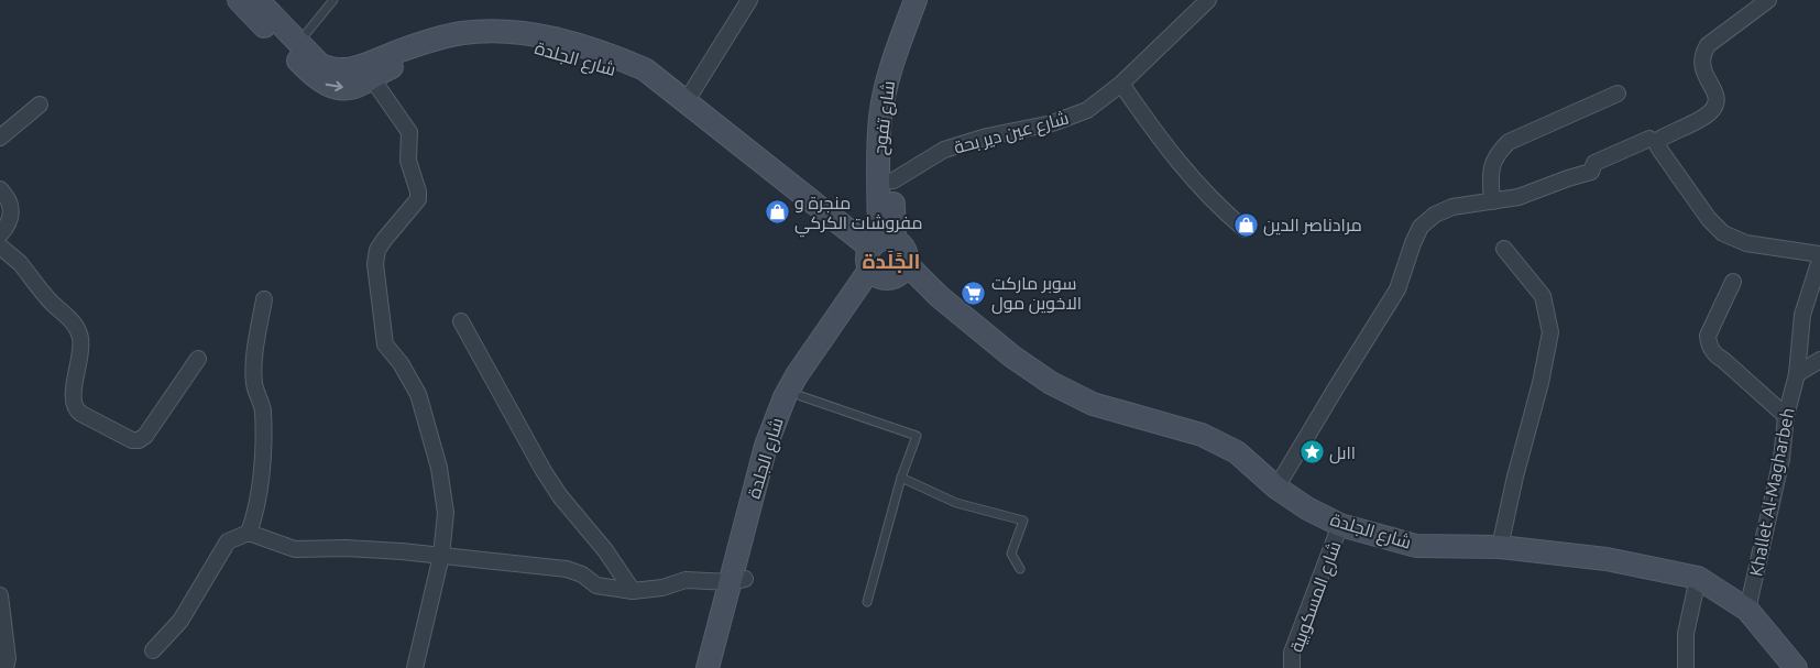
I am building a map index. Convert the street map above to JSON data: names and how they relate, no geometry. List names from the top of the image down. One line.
{"streets":{"street":["شارع الجلدة","شارع تفوح","شارع عين دير بحة","Khallet Al-Magharbeh","شارع المسكوبية"]},"crossings":[["شارع الجلدة","Khallet Al-Magharbeh"],["شارع الجلدة","شارع المسكوبية"],["شارع تفوح","شارع عين دير بحة"]],"districts":["الجًلَدة"],"places":{"shop":["منجرة و مفروشات الكركي","مرادناصر الدين"],"supermarket":["سوبر ماركت الاخوين مول"],"place":["ااىل"]}}
